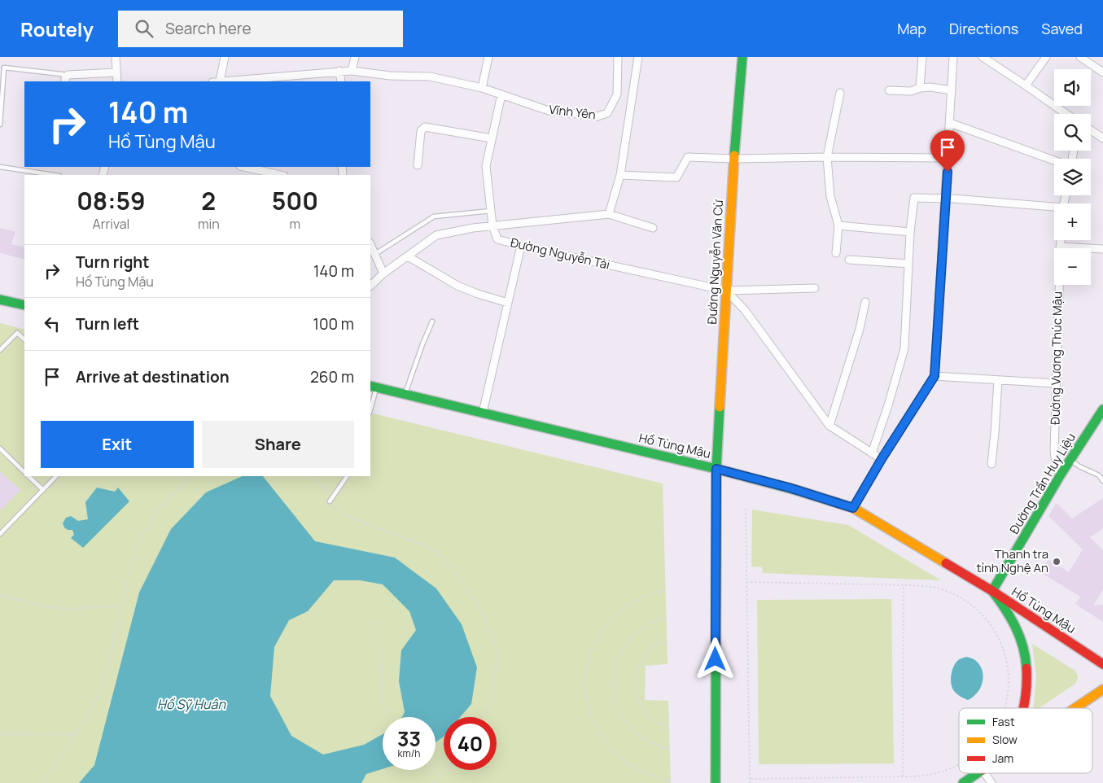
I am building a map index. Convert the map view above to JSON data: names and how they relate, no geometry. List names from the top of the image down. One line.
{"streets":{"main road":["Đường Nguyễn Văn Cừ","Hồ Tùng Mậu","Đường Trần Huy Liệu"],"street":["Vĩnh Yên","Đường Nguyễn Tài","Đường Vương Thúc Mậu"]},"crossings":[["Đường Nguyễn Tài","Đường Nguyễn Văn Cừ"],["Đường Nguyễn Văn Cừ","Hồ Tùng Mậu"],["Đường Vương Thúc Mậu","Đường Trần Huy Liệu"],["Hồ Tùng Mậu","Đường Trần Huy Liệu"]],"water":["Hồ Sỹ Huân"],"places":["Thanh tra tỉnh Nghệ An"],"legend":["Fast","Slow","Jam"],"page":{"header":"Routely","search":"Search here","nav":["Map","Directions","Saved"],"map_buttons":["+","−"],"turn":["140 m","Hồ Tùng Mậu"],"eta":["08:59","Arrival","2","min","500","m"],"list":[{"name":"Turn right","note":"Hồ Tùng Mậu","value":"140 m"},{"name":"Turn left","value":"100 m"},{"name":"Arrive at destination","value":"260 m"}],"buttons":["Exit","Share"],"speed":"33 km/h","limit":"40"}}
